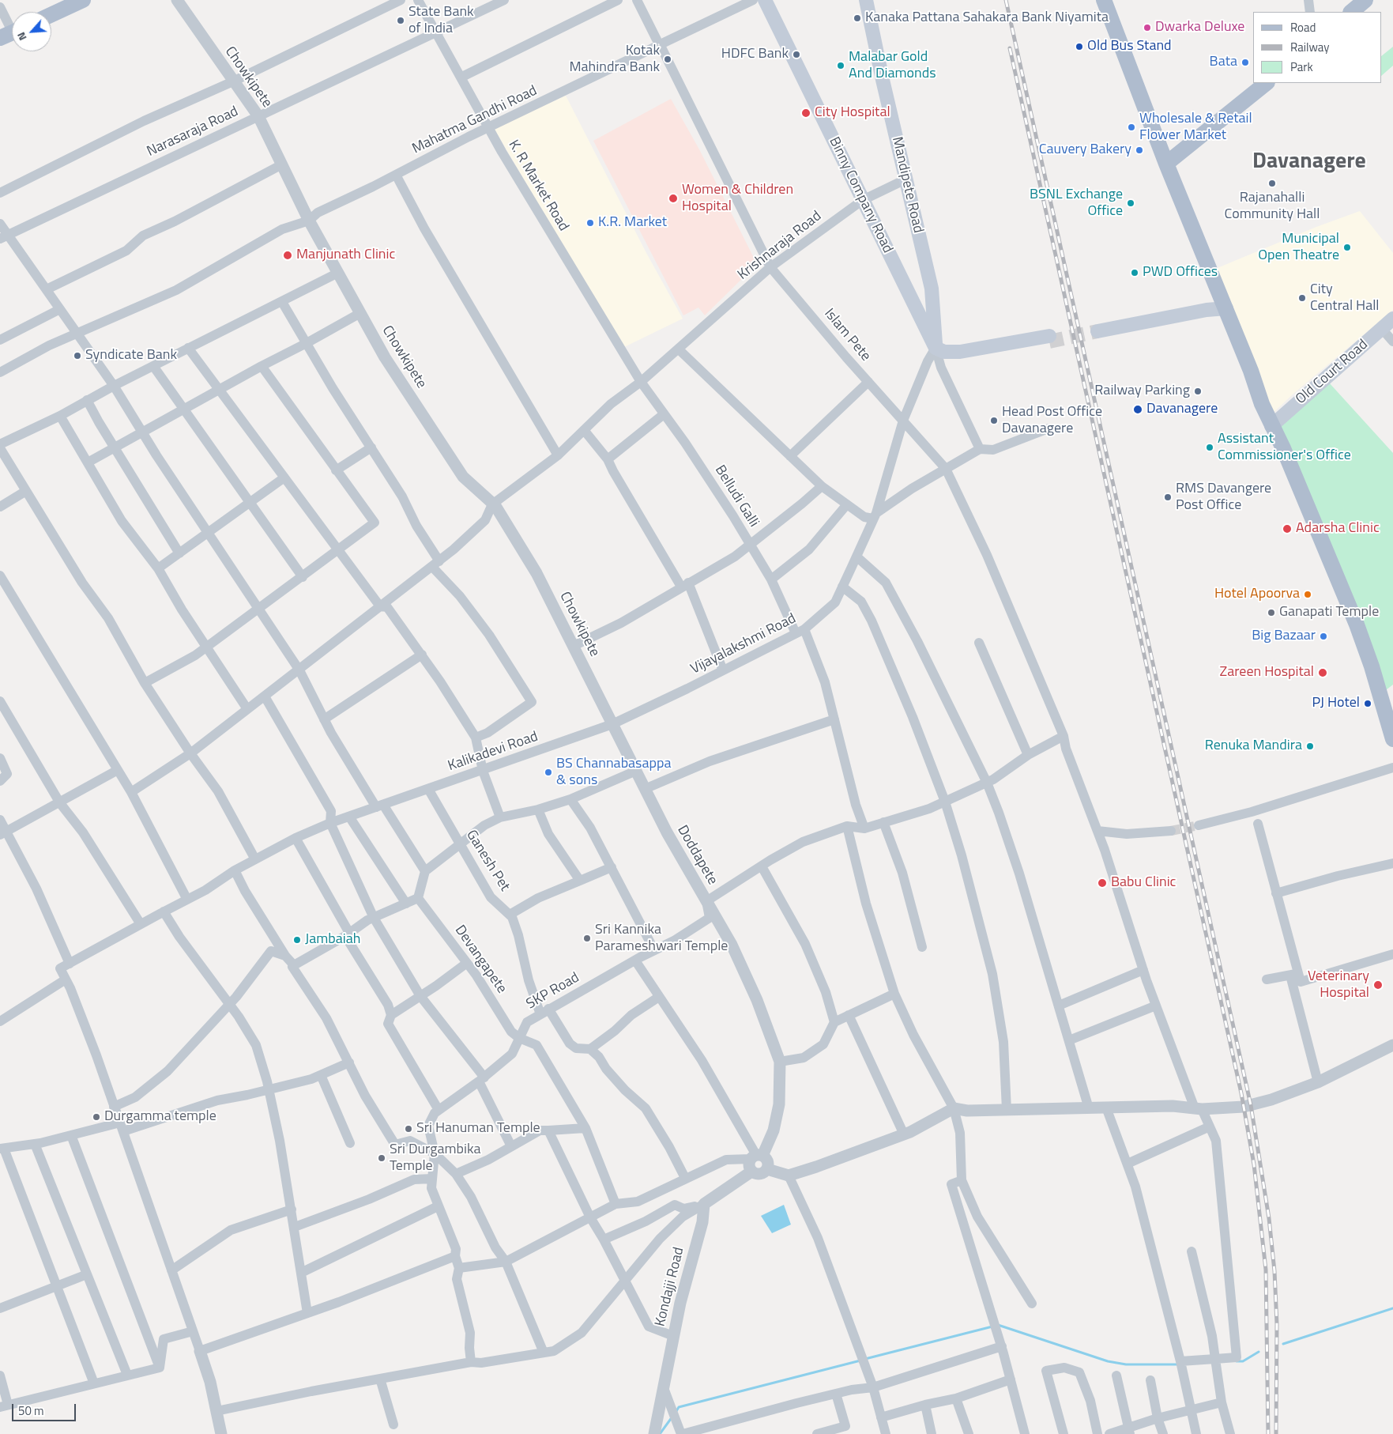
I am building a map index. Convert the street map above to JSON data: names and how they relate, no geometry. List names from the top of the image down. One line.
{"streets":{"main road":["Mandipete Road","Binny Company Road","Old Court Road"],"street":["Chowkipete","Mahatma Gandhi Road","Narasaraja Road","K. R Market Road","Krishnaraja Road","Islam Pete","Belludi Galli","Vijayalakshmi Road","Kalikadevi Road","Doddapete","Ganesh Pet","Devangapete","SKP Road","Kondajji Road"]},"crossings":[["Chowkipete","Mahatma Gandhi Road"],["Chowkipete","Narasaraja Road"],["Chowkipete","Krishnaraja Road"],["Chowkipete","Vijayalakshmi Road"],["Chowkipete","Kalikadevi Road"],["Chowkipete","Doddapete"],["Mahatma Gandhi Road","K. R Market Road"],["Mahatma Gandhi Road","Islam Pete"],["Narasaraja Road","K. R Market Road"],["Mandipete Road","Binny Company Road"],["Mandipete Road","Krishnaraja Road"],["Mandipete Road","Vijayalakshmi Road"],["K. R Market Road","Krishnaraja Road"],["K. R Market Road","Belludi Galli"],["Binny Company Road","Krishnaraja Road"],["Binny Company Road","Vijayalakshmi Road"],["Krishnaraja Road","Islam Pete"],["Krishnaraja Road","Belludi Galli"],["Islam Pete","Vijayalakshmi Road"],["Belludi Galli","Vijayalakshmi Road"],["Vijayalakshmi Road","Kalikadevi Road"],["Vijayalakshmi Road","Doddapete"],["Kalikadevi Road","Doddapete"],["Kalikadevi Road","Ganesh Pet"],["Doddapete","SKP Road"],["Ganesh Pet","SKP Road"],["Devangapete","SKP Road"]],"districts":["Davanagere"],"places":["Kanaka Pattana Sahakara Bank Niyamita","State Bank of India","Dwarka Deluxe","Old Bus Stand","HDFC Bank","Kotak Mahindra Bank","Bata","Malabar Gold And Diamonds","City Hospital","Wholesale & Retail Flower Market","Cauvery Bakery","Rajanahalli Community Hall","Women & Children Hospital","BSNL Exchange Office","K.R. Market","Municipal Open Theatre","Manjunath Clinic","PWD Offices","City Central Hall","Syndicate Bank","Railway Parking","Davanagere","Head Post Office Davanagere","Assistant Commissioner's Office","RMS Davangere Post Office","Adarsha Clinic","Hotel Apoorva","Ganapati Temple","Big Bazaar","Zareen Hospital","PJ Hotel","Renuka Mandira","BS Channabasappa & sons","Babu Clinic","Sri Kannika Parameshwari Temple","Jambaiah","Veterinary Hospital","Durgamma temple","Sri Hanuman Temple","Sri Durgambika Temple"],"legend":["Road","Railway","Park"],"scale_bar":"50 m","north":"bottom left"}
